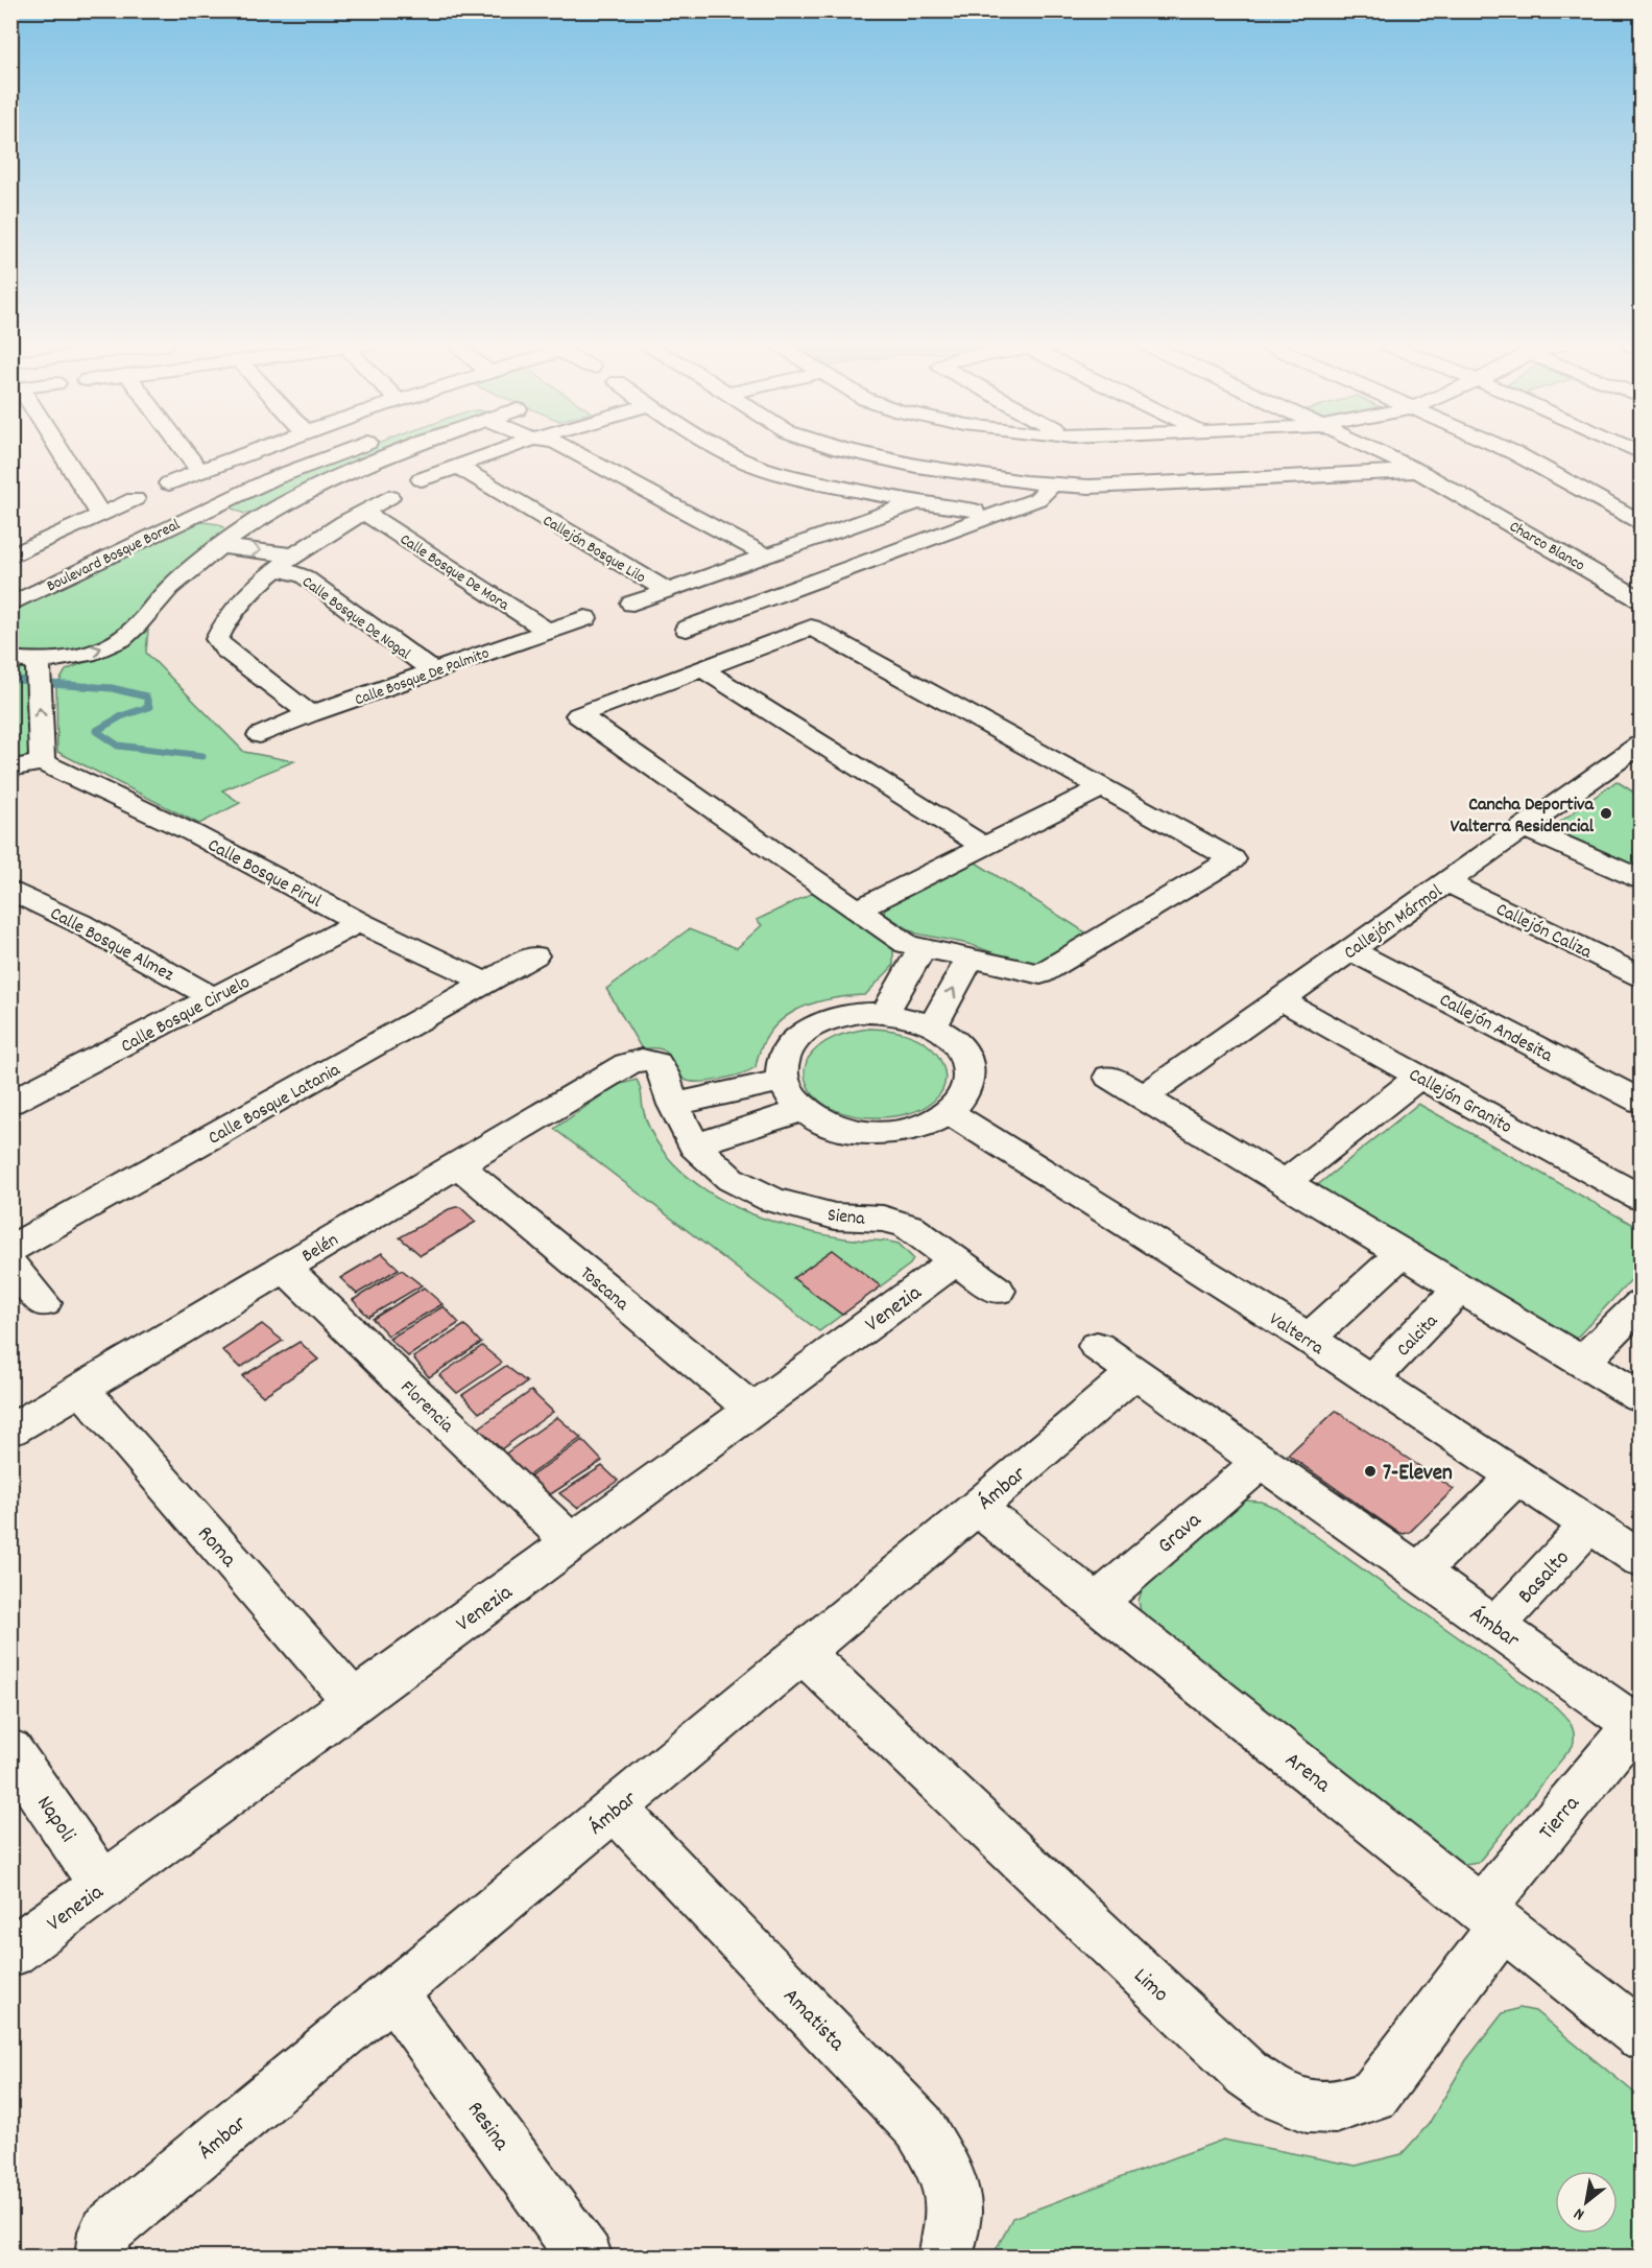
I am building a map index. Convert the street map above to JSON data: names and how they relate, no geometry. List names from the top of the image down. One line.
{"streets":{"street":["Charco Blanco","Callejón Bosque Lilo","Boulevard Bosque Boreal","Calle Bosque De Mora","Calle Bosque De Nogal","Calle Bosque De Palmito","Calle Bosque Pirul","Callejón Mármol","Callejón Caliza","Calle Bosque Almez","Calle Bosque Ciruelo","Callejón Andesita","Callejón Granito","Calle Bosque Latania","Siena","Belén","Toscana","Venezia","Valterra","Calcita","Florencia","Ámbar","Grava","Roma","Basalto","Arena","Tierra","Napoli","Limo","Amatista","Resina"]},"crossings":[["Calle Bosque De Mora","Calle Bosque De Palmito"],["Calle Bosque De Nogal","Calle Bosque De Palmito"],["Calle Bosque Pirul","Calle Bosque Ciruelo"],["Calle Bosque Pirul","Calle Bosque Latania"],["Callejón Mármol","Callejón Caliza"],["Callejón Mármol","Callejón Andesita"],["Callejón Mármol","Callejón Granito"],["Calle Bosque Almez","Calle Bosque Ciruelo"],["Siena","Belén"],["Siena","Venezia"],["Belén","Toscana"],["Belén","Florencia"],["Belén","Roma"],["Toscana","Venezia"],["Venezia","Florencia"],["Venezia","Roma"],["Venezia","Napoli"],["Valterra","Calcita"],["Valterra","Basalto"],["Ámbar","Grava"],["Ámbar","Basalto"],["Ámbar","Arena"],["Ámbar","Tierra"],["Ámbar","Limo"],["Ámbar","Amatista"],["Ámbar","Resina"],["Grava","Arena"],["Arena","Tierra"],["Arena","Limo"],["Tierra","Limo"]],"places":["Cancha Deportiva Valterra Residencial","7-Eleven"],"north":"bottom left"}
